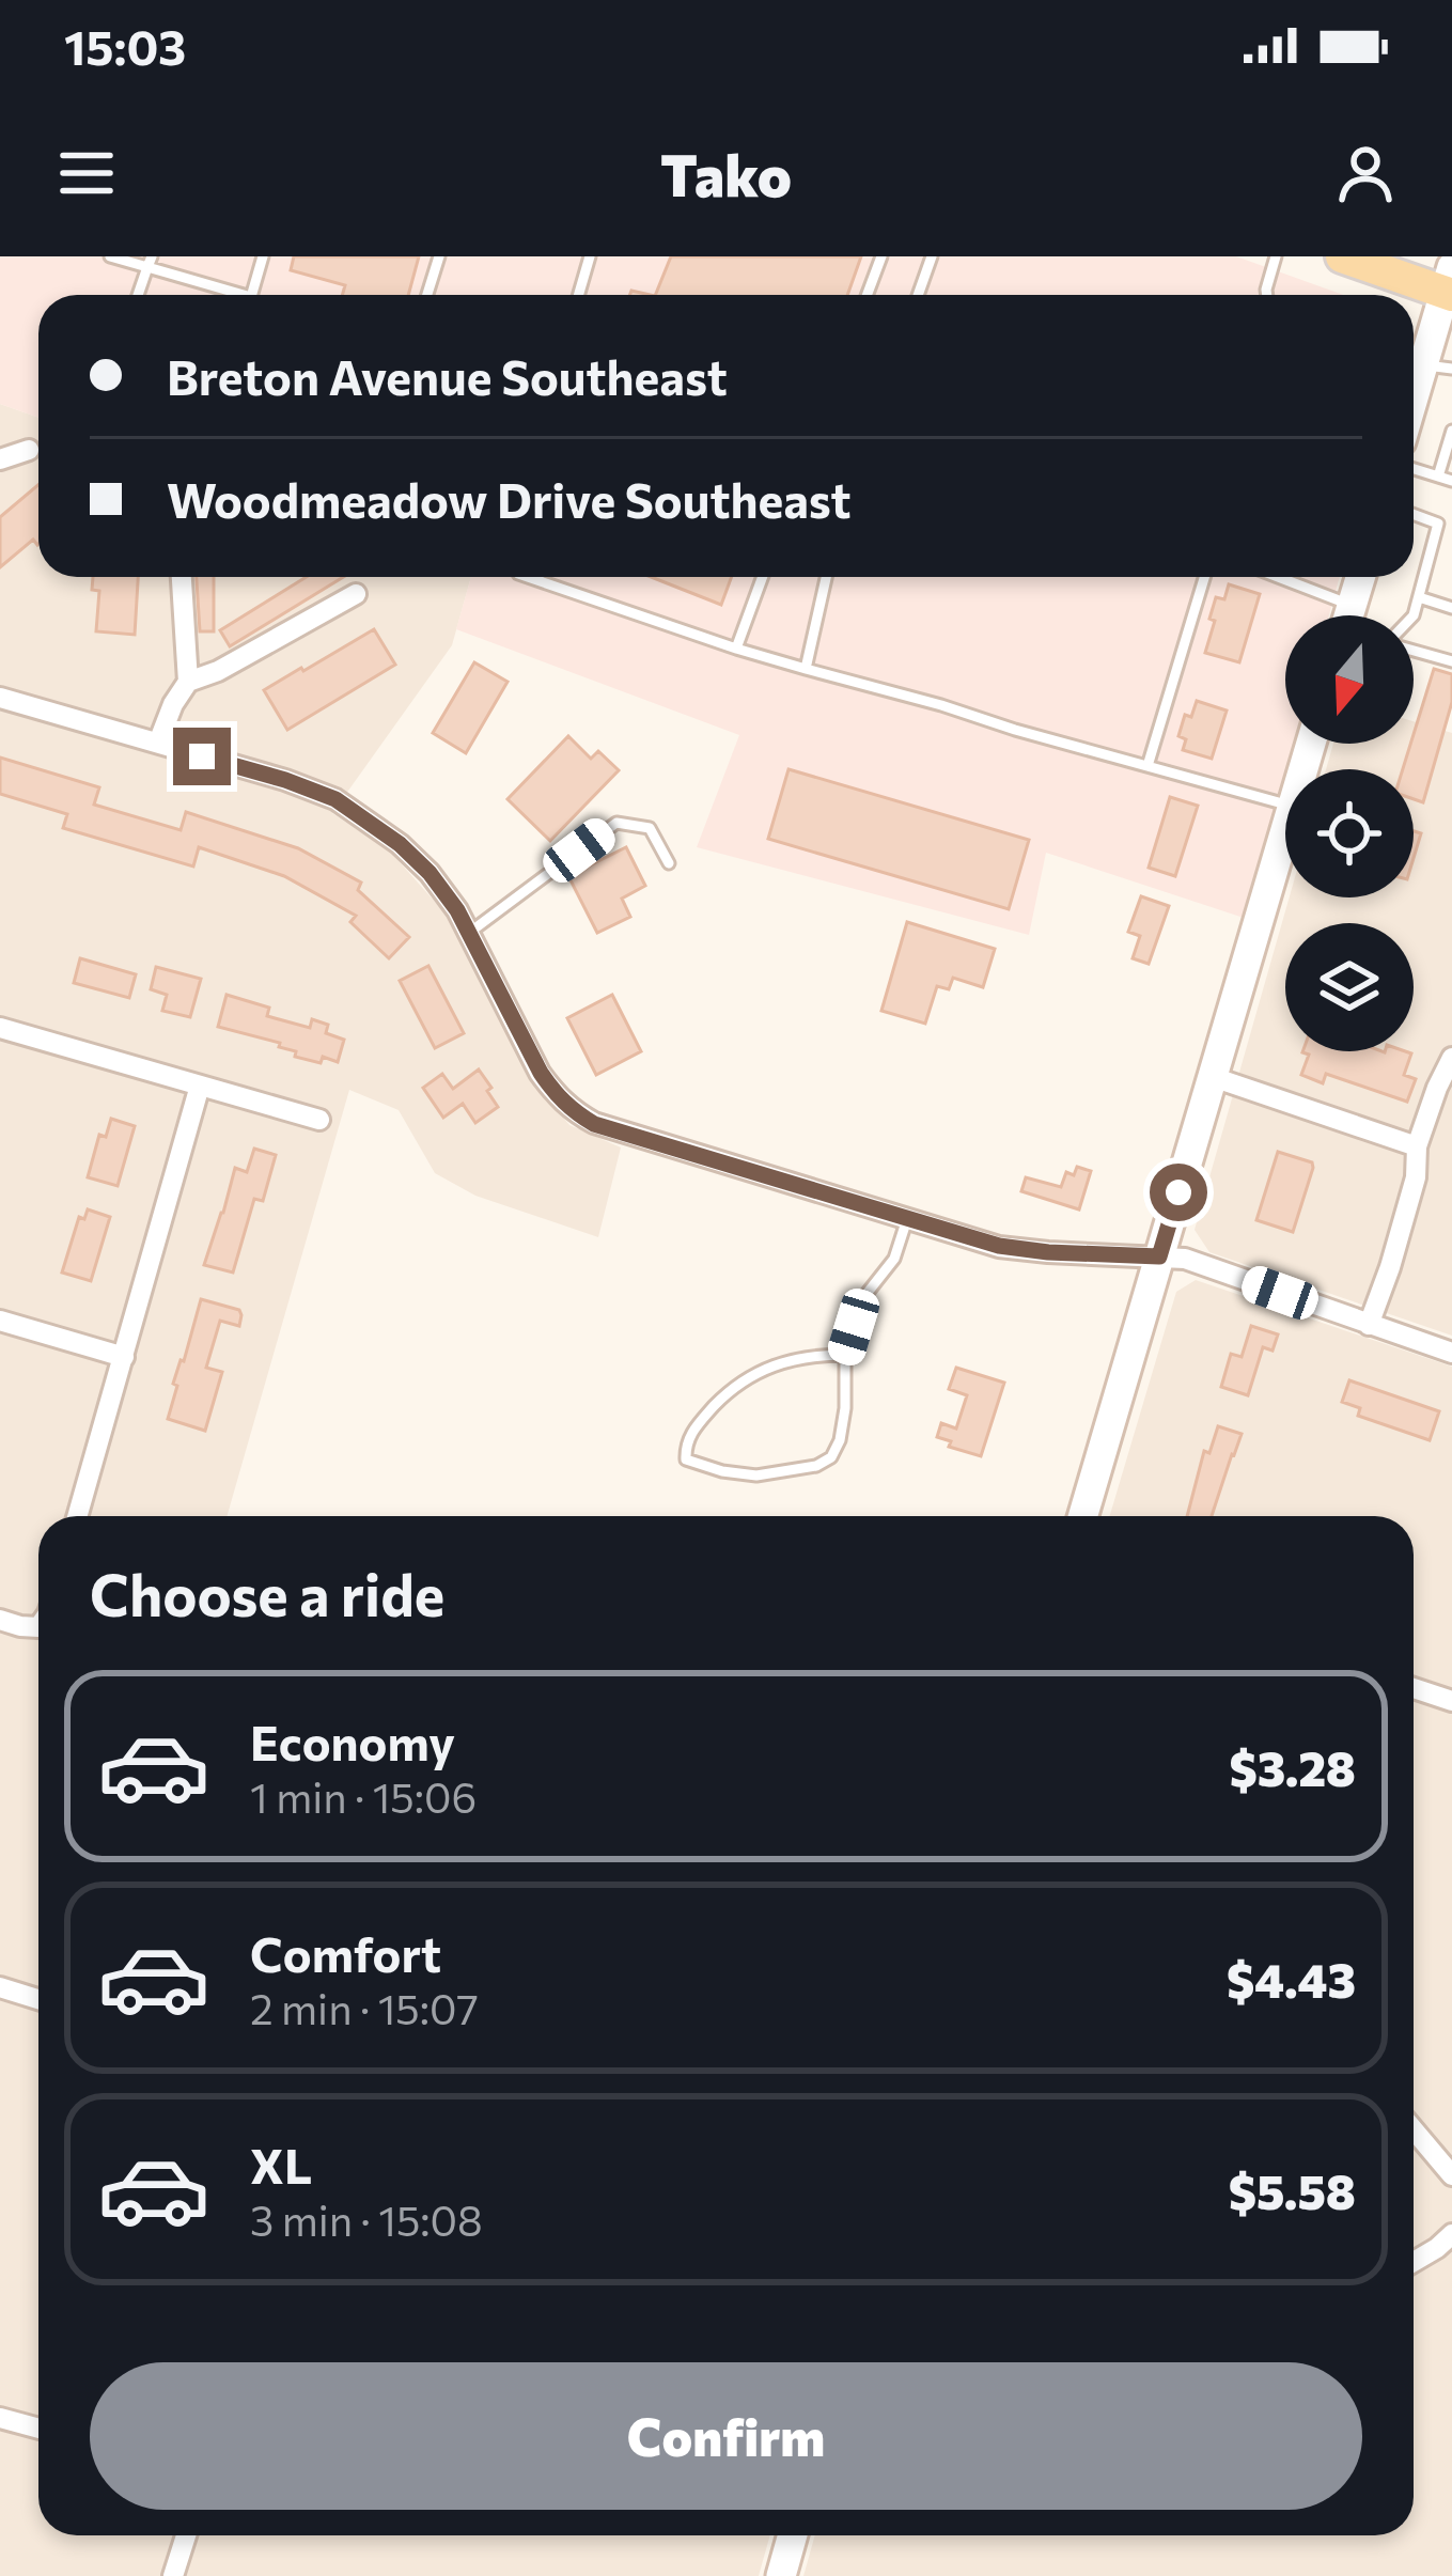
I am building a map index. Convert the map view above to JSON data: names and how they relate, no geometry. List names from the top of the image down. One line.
{"north":"bottom","page":{"status":"15:03","header":"Tako","banner":["Breton Avenue Southeast","Woodmeadow Drive Southeast"],"heading":"Choose a ride","list":[{"name":"Economy","note":"1 min · 15:06","value":"$3.28"},{"name":"Comfort","note":"2 min · 15:07","value":"$4.43"},{"name":"XL","note":"3 min · 15:08","value":"$5.58"}],"buttons":"Confirm"}}
